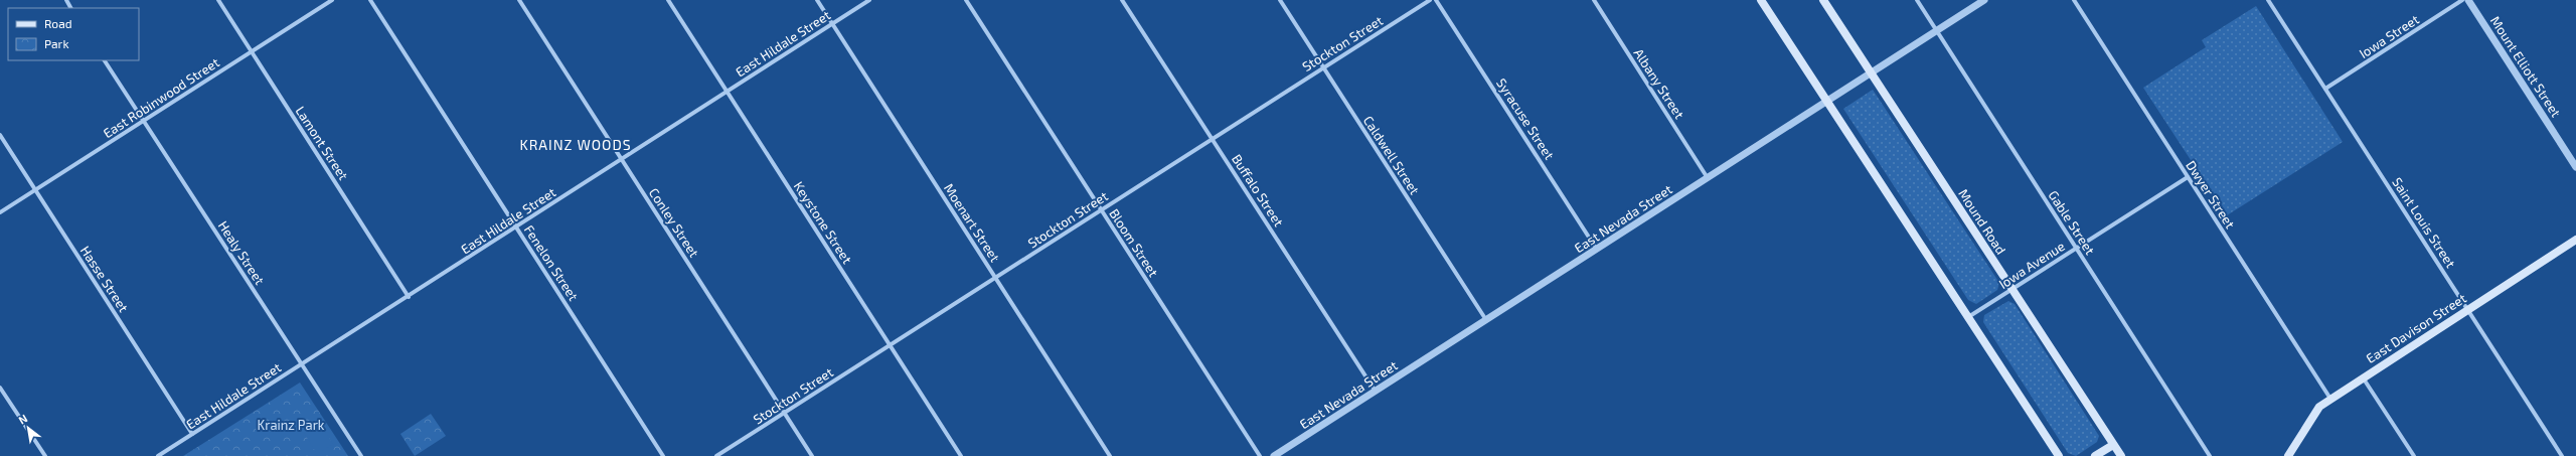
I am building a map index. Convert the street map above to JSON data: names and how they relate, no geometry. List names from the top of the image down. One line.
{"streets":{"main road":["Mound Road","East Davison Street"],"street":["Iowa Street","East Hildale Street","Stockton Street","Mount Elliott Street","Albany Street","East Robinwood Street","Syracuse Street","Lamont Street","Caldwell Street","Buffalo Street","Dwyer Street","East Nevada Street","Conley Street","Keystone Street","Moenart Street","Gable Street","Saint Louis Street","Bloom Street","Healy Street","Fenelon Street","Iowa Avenue","Hasse Street"]},"crossings":[["Iowa Street","Saint Louis Street"],["East Hildale Street","Lamont Street"],["East Hildale Street","Conley Street"],["East Hildale Street","Keystone Street"],["East Hildale Street","Moenart Street"],["East Hildale Street","Healy Street"],["East Hildale Street","Fenelon Street"],["East Hildale Street","Hasse Street"],["Stockton Street","Caldwell Street"],["Stockton Street","Buffalo Street"],["Stockton Street","Conley Street"],["Stockton Street","Keystone Street"],["Stockton Street","Moenart Street"],["Stockton Street","Bloom Street"],["Albany Street","East Nevada Street"],["East Robinwood Street","Lamont Street"],["East Robinwood Street","Healy Street"],["East Robinwood Street","Hasse Street"],["Syracuse Street","East Nevada Street"],["Caldwell Street","East Nevada Street"],["Buffalo Street","East Nevada Street"],["Dwyer Street","Iowa Avenue"],["Dwyer Street","East Davison Street"],["East Nevada Street","Mound Road"],["East Nevada Street","Gable Street"],["Mound Road","Iowa Avenue"],["Gable Street","Iowa Avenue"],["Saint Louis Street","East Davison Street"]],"districts":["KRAINZ WOODS"],"parks":["Krainz Park"],"legend":["Road","Park"],"north":"top left"}
